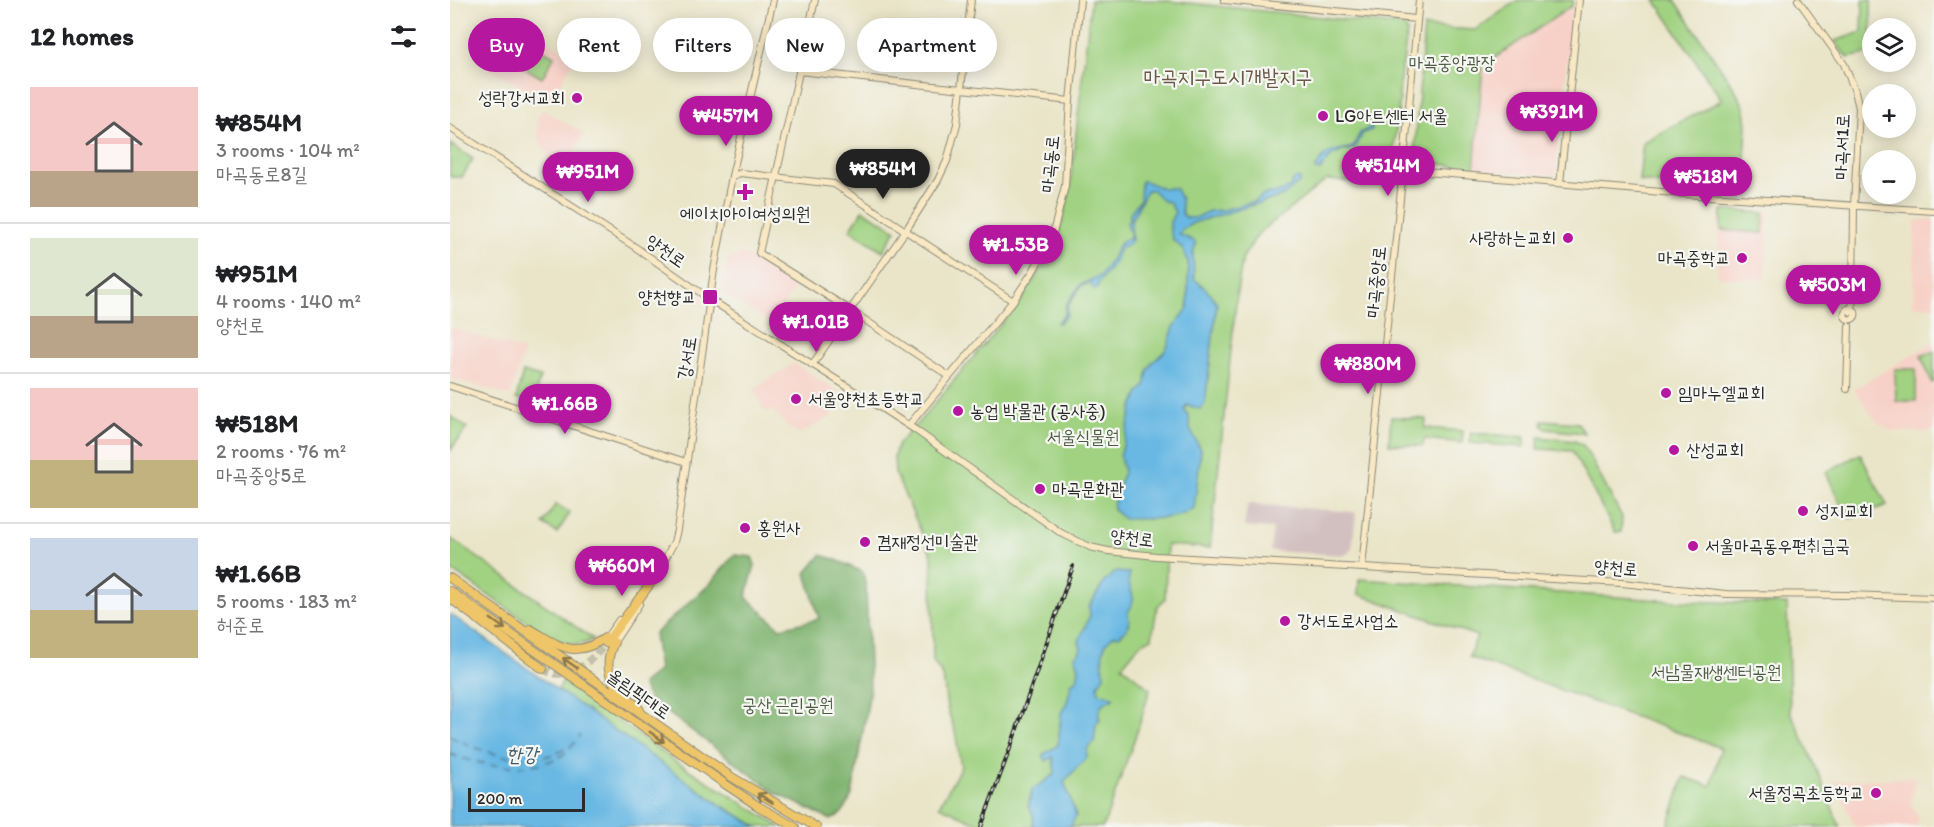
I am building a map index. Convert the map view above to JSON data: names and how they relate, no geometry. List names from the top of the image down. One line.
{"streets":{"highway":["올림픽대로"],"main road":["마곡서1로","마곡동로","양천로","마곡중앙로","강서로"]},"crossings":[["마곡동로","양천로"],["양천로","마곡중앙로"],["양천로","강서로"]],"districts":["마곡지구도시개발지구"],"water":["한강"],"parks":["마곡중앙광장","서울식물원","서남물재생센터공원","궁산 근린공원"],"places":{"other":["성락강서교회","LG아트센터 서울","사랑하는교회","마곡중학교","임마누엘교회","서울양천초등학교","농업 박물관 (공사중)","산성교회","마곡문화관","성지교회","홍원사","겸재정선미술관","서울마곡동우편취급국","강서도로사업소","서울정곡초등학교"],"health":["에이치아이여성의원"],"transit":["양천향교"]},"scale_bar":"200 m","page":{"heading":"12 homes","map_buttons":["+","−"],"chip":["Buy","Rent","Filters","New","Apartment"],"list":[{"name":"₩854M","note":"3 rooms · 104 m² · 마곡동로8길"},{"name":"₩951M","note":"4 rooms · 140 m² · 양천로"},{"name":"₩518M","note":"2 rooms · 76 m² · 마곡중앙5로"},{"name":"₩1.66B","note":"5 rooms · 183 m² · 허준로"}],"price":["₩391M","₩457M","₩514M","₩854M","₩951M","₩518M","₩1.53B","₩503M","₩1.01B","₩880M","₩1.66B","₩660M"],"scale":"200 m"}}
